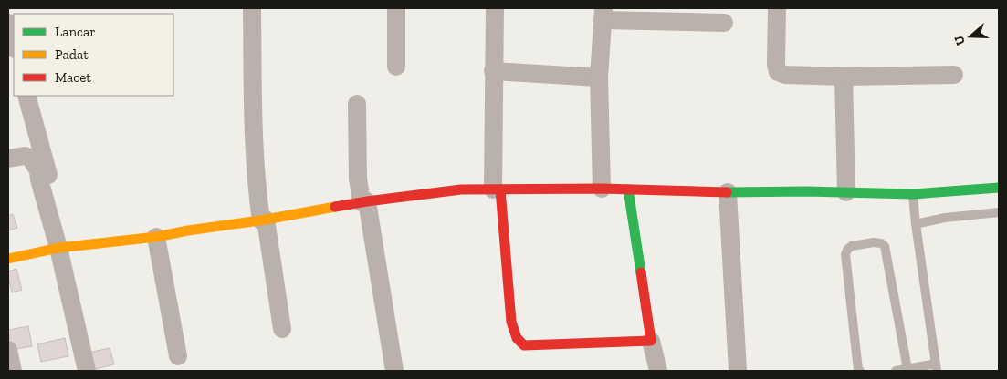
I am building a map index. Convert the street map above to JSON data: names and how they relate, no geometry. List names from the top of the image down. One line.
{"legend":["Lancar","Padat","Macet"],"north":"left"}
